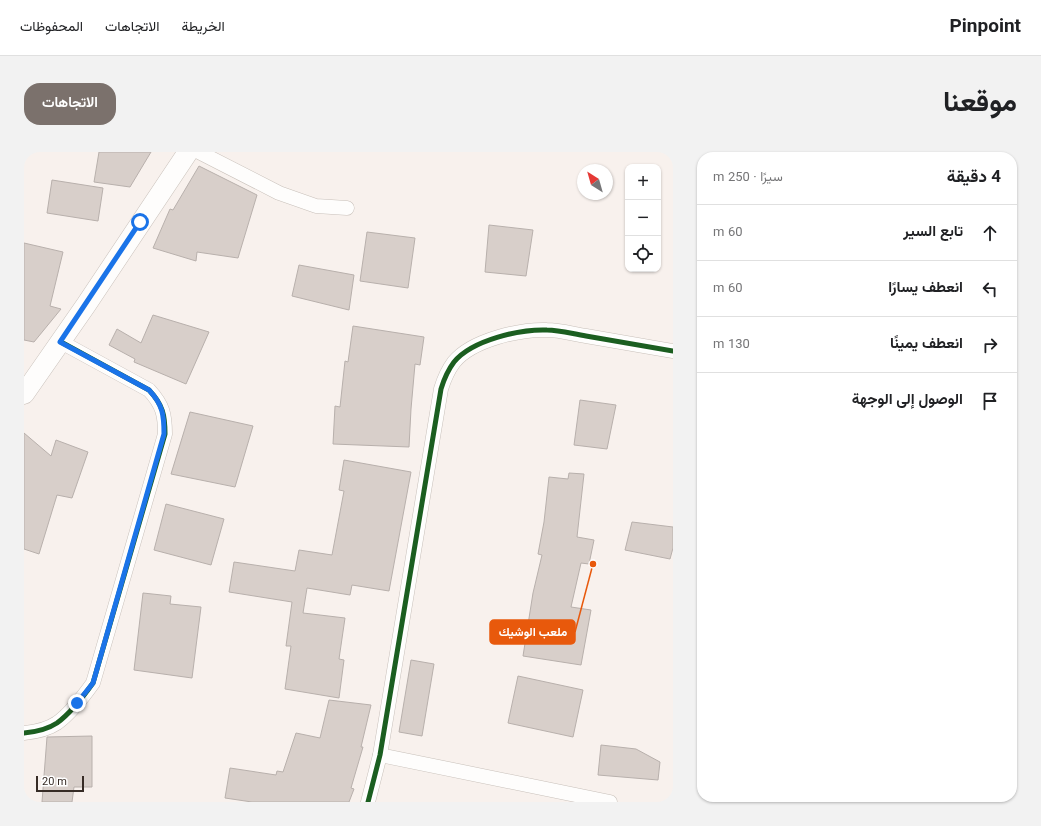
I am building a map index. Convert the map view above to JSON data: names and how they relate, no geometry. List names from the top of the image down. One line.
{"places":["ملعب الوشيك"],"scale_bar":"20 m","north":"top left","page":{"header":"Pinpoint","nav":["الخريطة","الاتجاهات","المحفوظات"],"title":"موقعنا","buttons":"الاتجاهات","heading":["4 دقيقة","سيرًا · 250 m"],"map_buttons":["+","−"],"list":[["تابع السير","60 m"],["انعطف يسارًا","60 m"],["انعطف يمينًا","130 m"],"الوصول إلى الوجهة"],"scale":"20 m"}}
